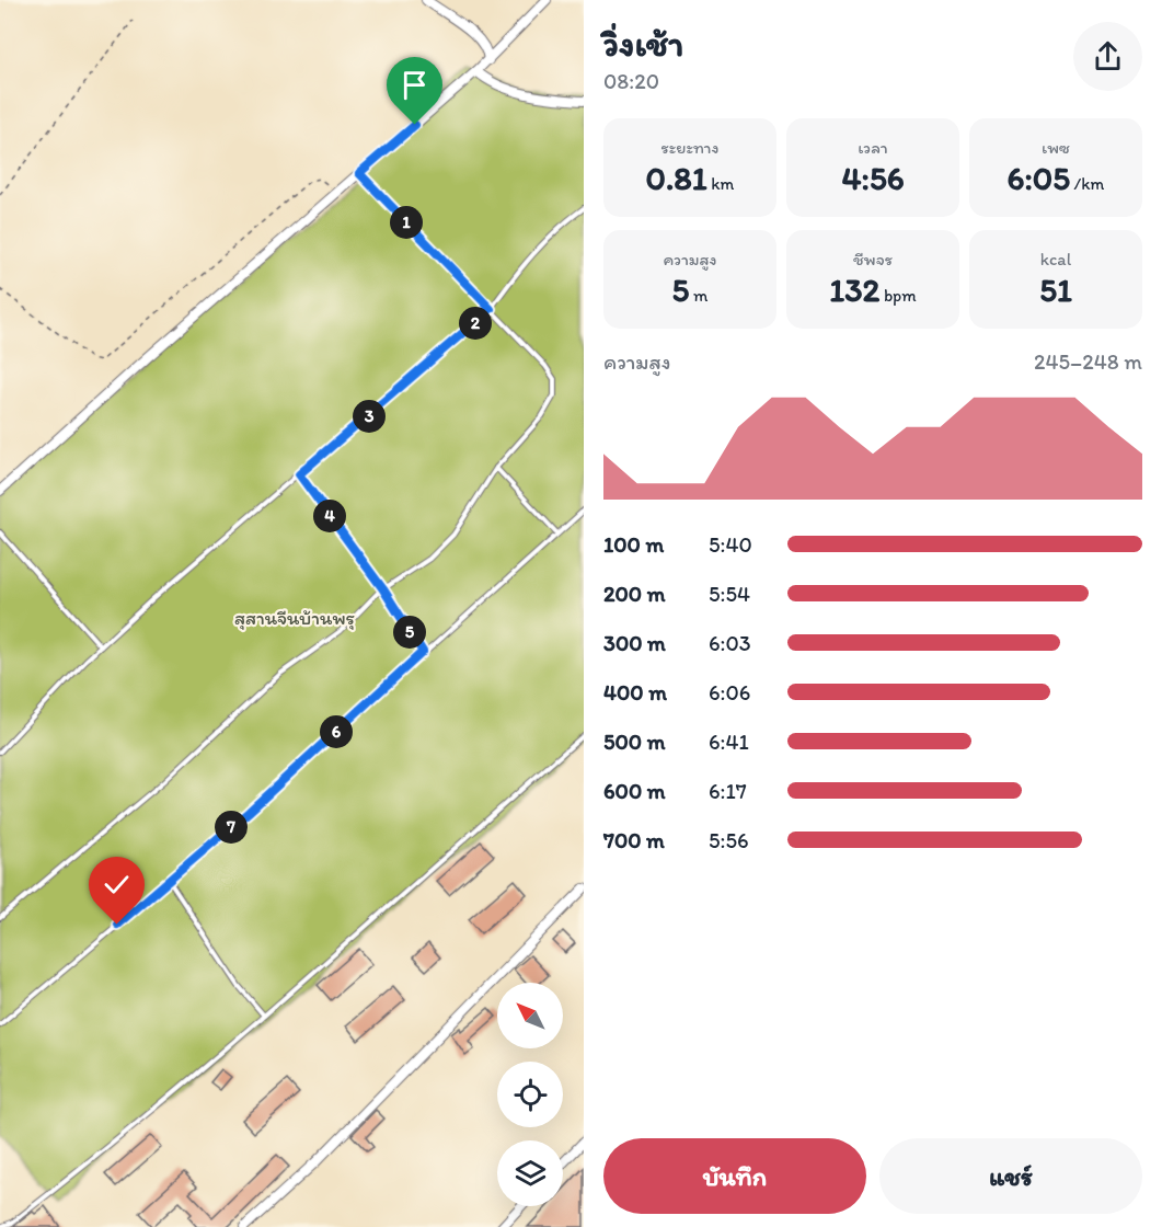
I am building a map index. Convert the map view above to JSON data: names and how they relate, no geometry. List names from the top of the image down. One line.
{"parks":["สุสานจีนบ้านพรุ"],"north":"top left","page":{"heading":["วิ่งเช้า","08:20"],"stats":[["ระยะทาง","0.81 km"],["เวลา","4:56"],["เพซ","6:05 /km"],["ความสูง","5 m"],["ชีพจร","132 bpm"],["kcal","51"]],"pins":["1","2","3","4","5","6","7"],"chart":["ความสูง","245–248 m"],"list":[{"name":"100 m","note":"5:40"},{"name":"200 m","note":"5:54"},{"name":"300 m","note":"6:03"},{"name":"400 m","note":"6:06"},{"name":"500 m","note":"6:41"},{"name":"600 m","note":"6:17"},{"name":"700 m","note":"5:56"}],"buttons":["บันทึก","แชร์"]}}
